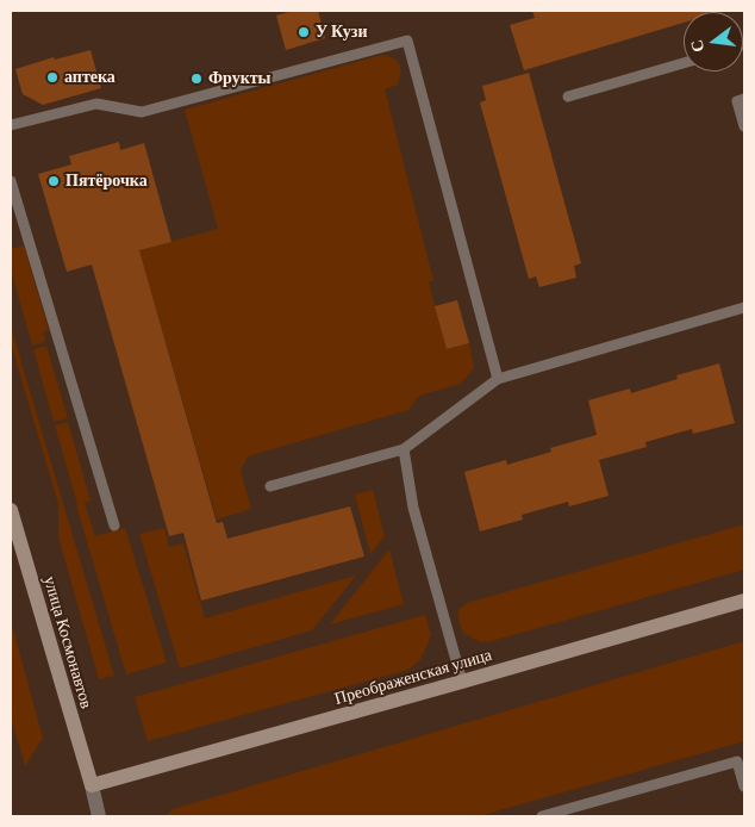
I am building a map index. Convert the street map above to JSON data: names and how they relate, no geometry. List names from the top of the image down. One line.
{"streets":{"main road":["улица Космонавтов","Преображенская улица"]},"crossings":[["улица Космонавтов","Преображенская улица"]],"places":["У Кузи","аптека","Фрукты","Пятёрочка"],"north":"left"}
